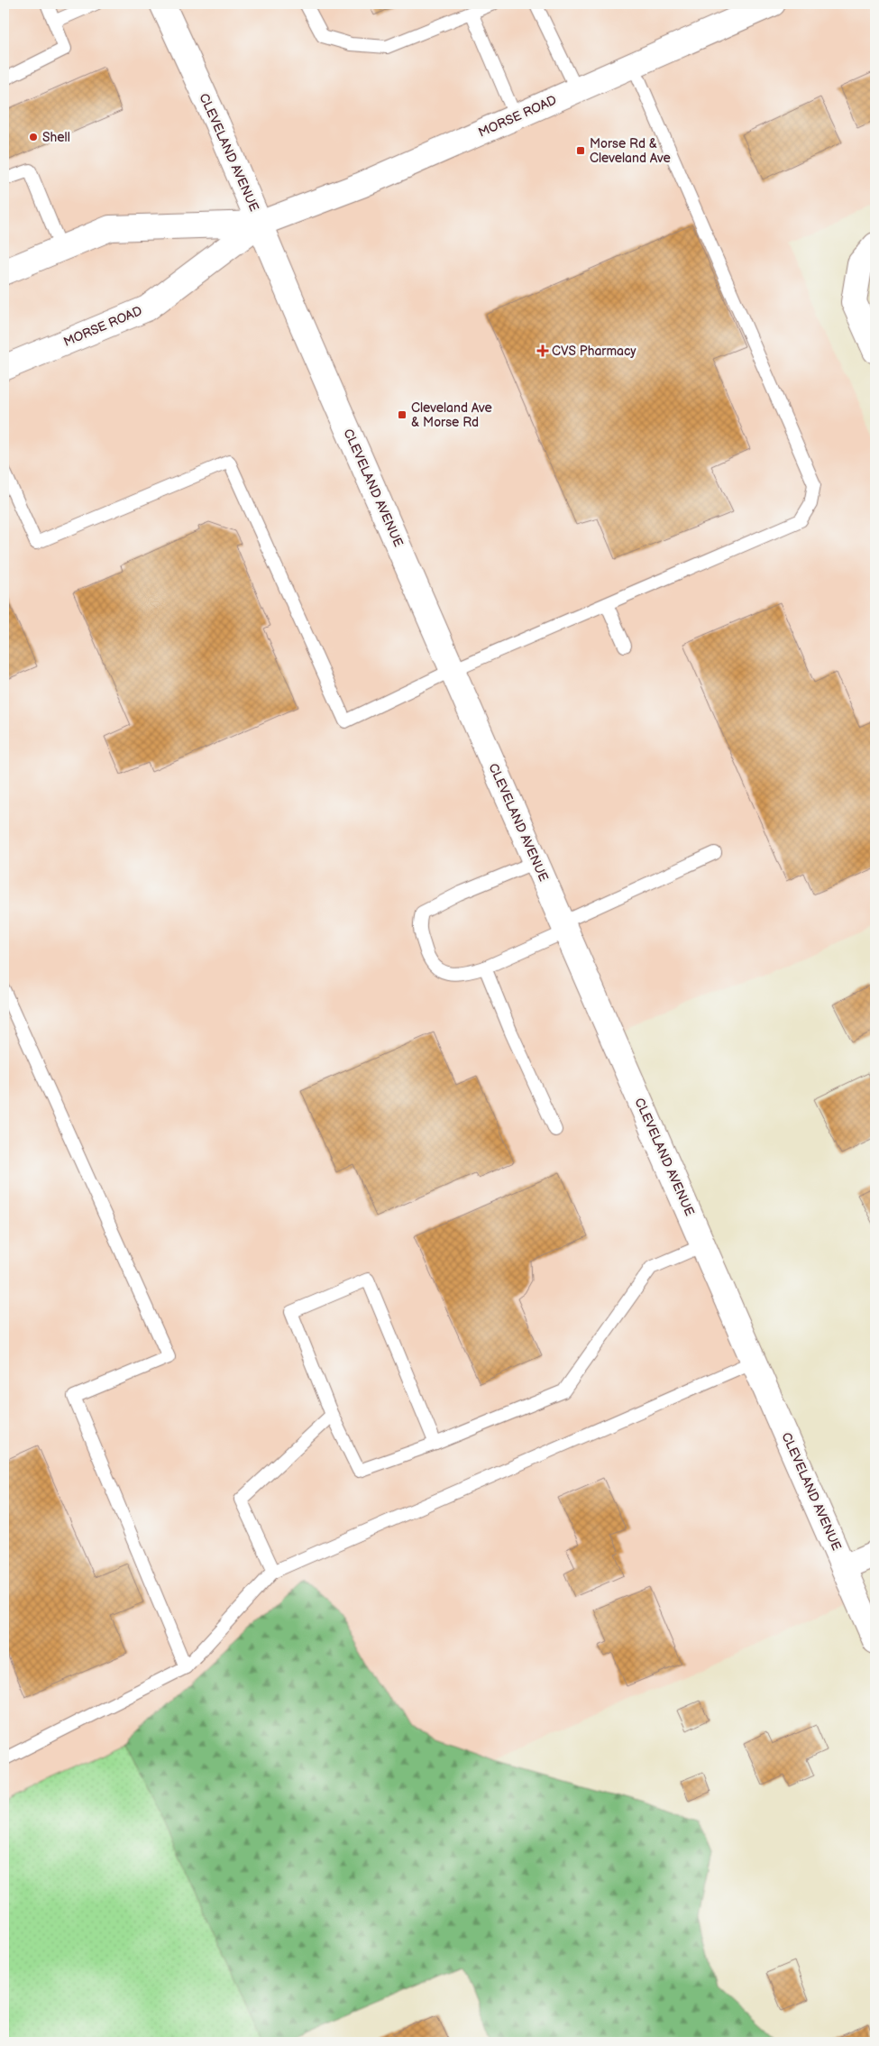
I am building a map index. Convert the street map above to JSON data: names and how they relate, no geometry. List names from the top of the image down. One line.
{"streets":{"main road":["MORSE ROAD","CLEVELAND AVENUE"]},"crossings":[["MORSE ROAD","CLEVELAND AVENUE"]],"places":{"other":["Shell"],"transit":["Morse Rd & Cleveland Ave","Cleveland Ave & Morse Rd"],"health":["CVS Pharmacy"]}}
